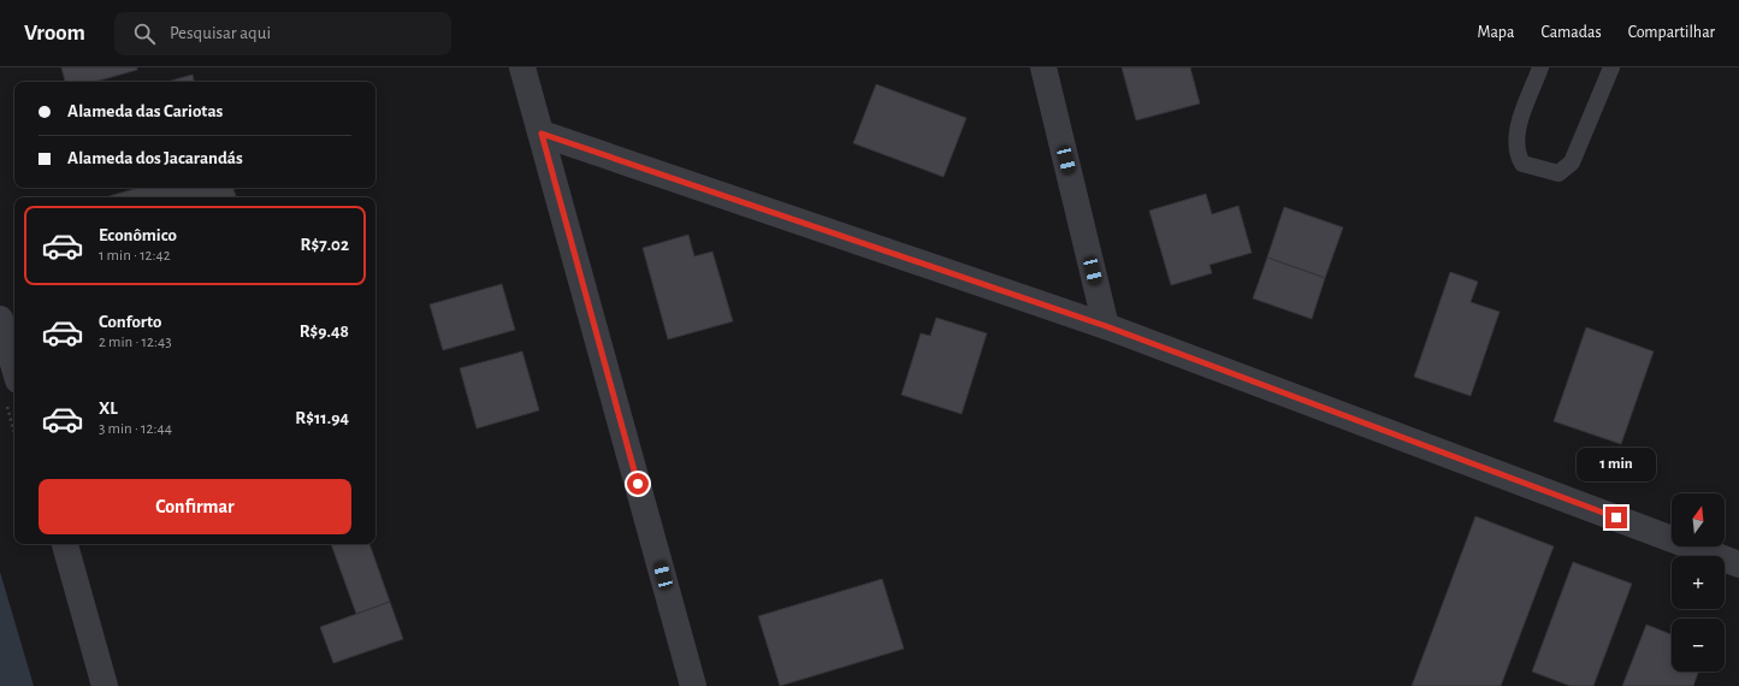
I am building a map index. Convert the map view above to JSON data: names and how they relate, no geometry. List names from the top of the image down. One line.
{"north":"top","page":{"header":"Vroom","search":"Pesquisar aqui","nav":["Mapa","Camadas","Compartilhar"],"banner":["Alameda das Cariotas","Alameda dos Jacarandás"],"list":[{"name":"Econômico","note":"1 min · 12:42","value":"R$7.02"},{"name":"Conforto","note":"2 min · 12:43","value":"R$9.48"},{"name":"XL","note":"3 min · 12:44","value":"R$11.94"}],"bubble":"1 min","buttons":"Confirmar","map_buttons":["+","−"]}}
